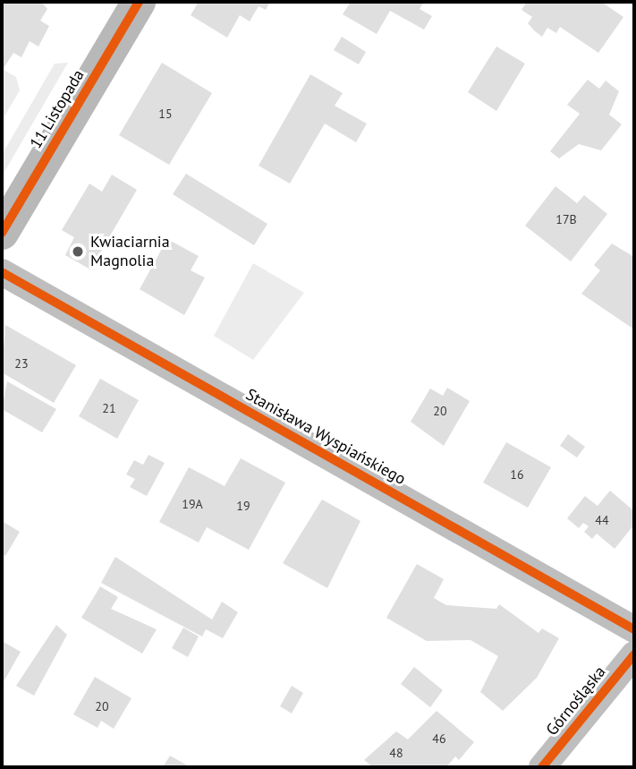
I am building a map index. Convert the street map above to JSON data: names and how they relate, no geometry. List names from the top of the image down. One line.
{"streets":{"street":["11 Listopada","Stanisława Wyspiańskiego","Górnośląska"]},"places":["Kwiaciarnia Magnolia"],"house_numbers":["15","17B","23","21","20","16","19A","19","44","20","46","48"]}
